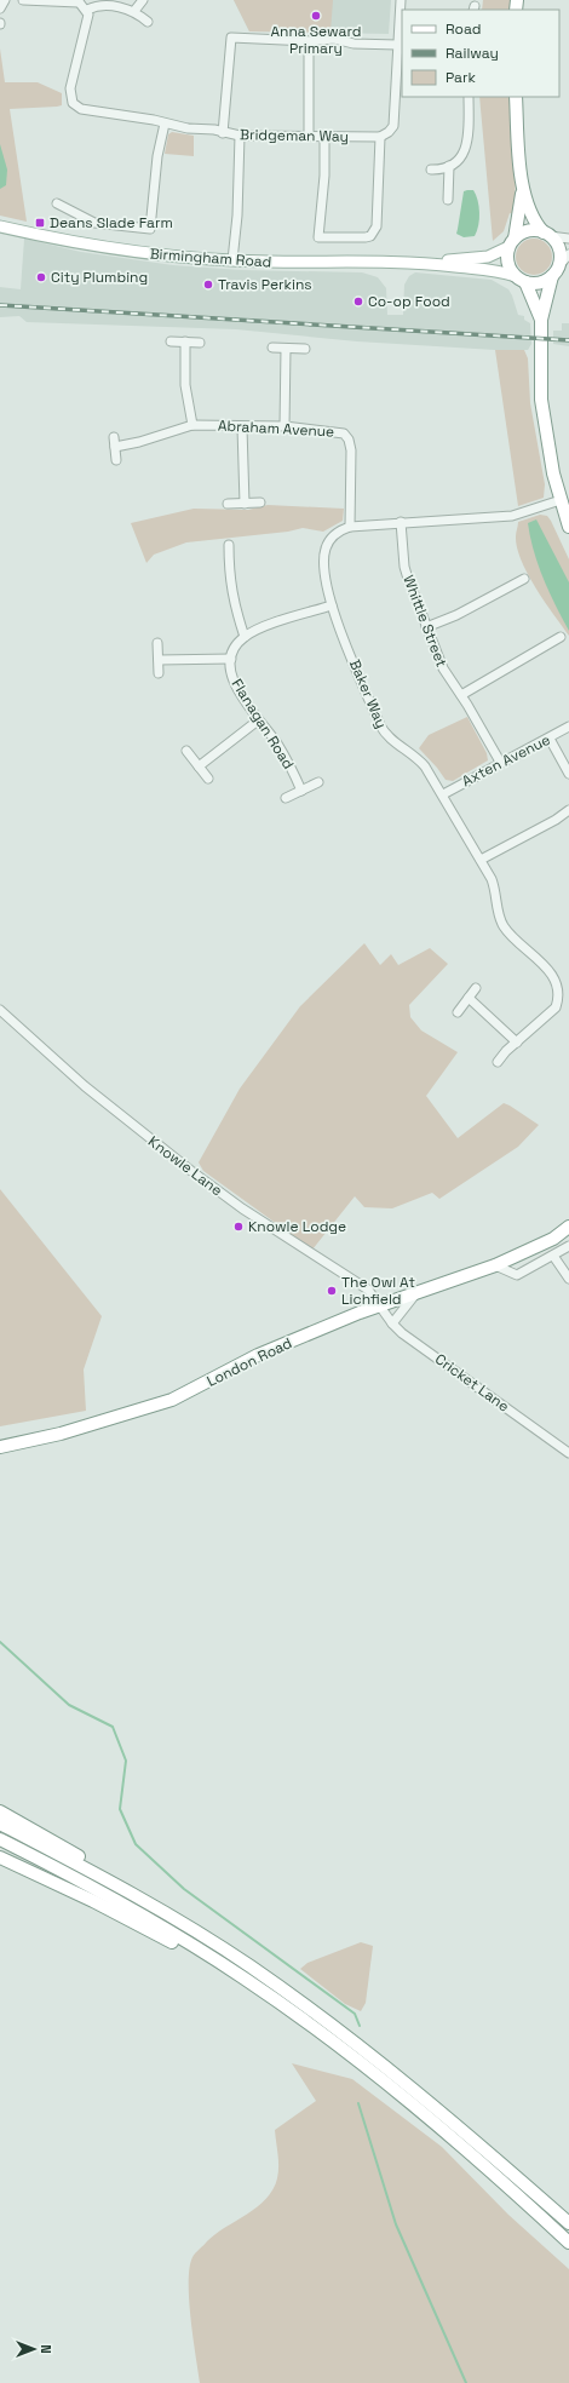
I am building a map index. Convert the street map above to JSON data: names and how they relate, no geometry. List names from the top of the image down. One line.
{"streets":{"highway":["London Road"],"main road":["Birmingham Road"],"street":["Bridgeman Way","Abraham Avenue","Whittle Street","Baker Way","Flanagan Road","Axten Avenue","Knowle Lane","Cricket Lane"]},"crossings":[["Abraham Avenue","Baker Way"],["Whittle Street","Axten Avenue"],["Baker Way","Axten Avenue"],["Knowle Lane","London Road"],["Knowle Lane","Cricket Lane"],["London Road","Cricket Lane"]],"places":{"other":["Anna Seward Primary","City Plumbing","Travis Perkins","Co-op Food","Knowle Lodge","The Owl At Lichfield"],"transit":["Deans Slade Farm"]},"legend":["Road","Railway","Park"],"north":"right"}
